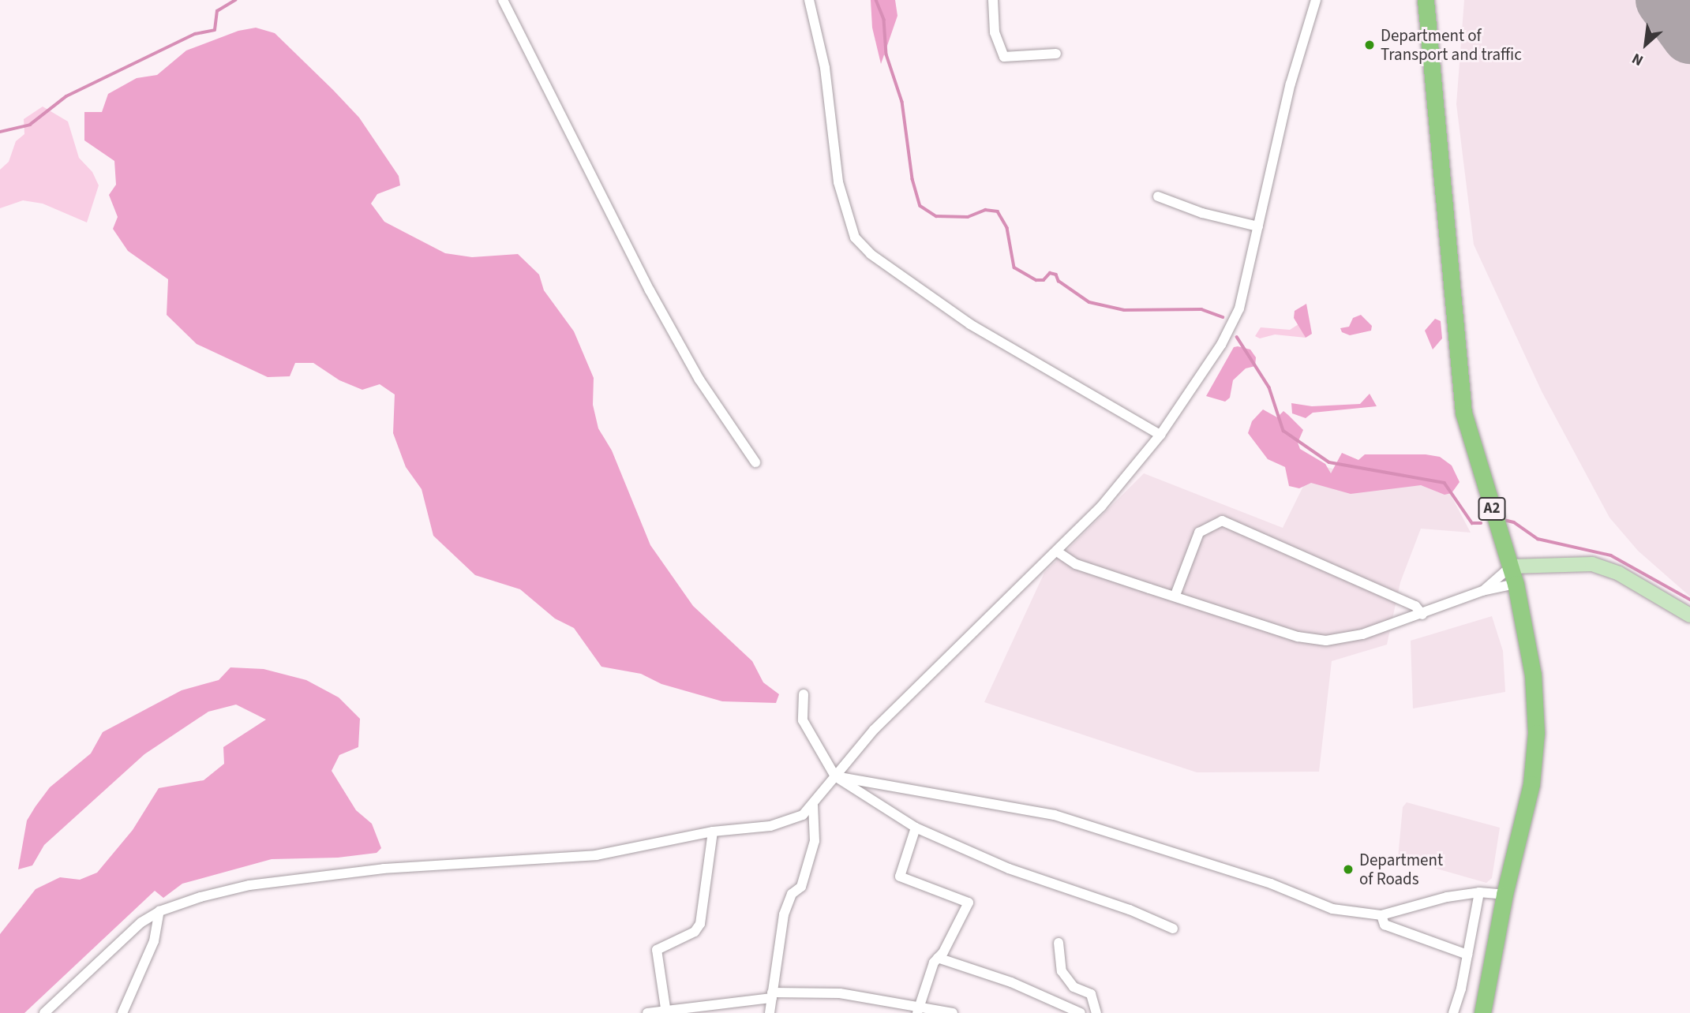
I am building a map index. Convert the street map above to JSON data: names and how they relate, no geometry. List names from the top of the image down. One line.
{"streets":{"main road":["A2"]},"places":["Department of Transport and traffic","Department of Roads"],"north":"bottom left"}
